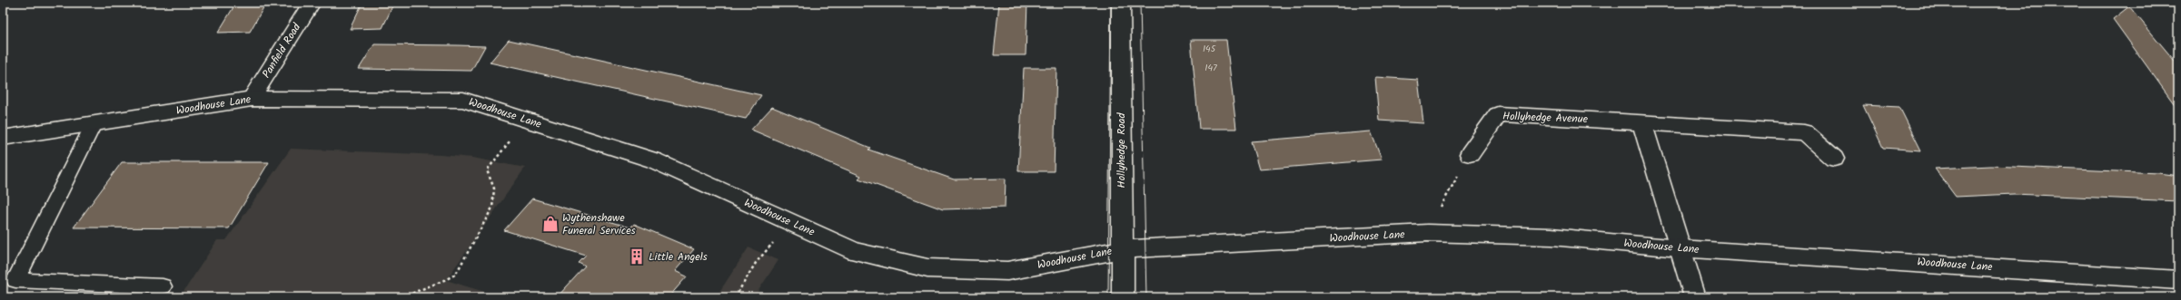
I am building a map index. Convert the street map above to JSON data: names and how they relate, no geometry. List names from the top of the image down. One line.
{"streets":{"street":["Panfield Road","Woodhouse Lane","Hollyhedge Avenue","Hollyhedge Road"]},"crossings":[["Panfield Road","Woodhouse Lane"],["Woodhouse Lane","Hollyhedge Road"]],"places":{"shop":["Wythenshawe Funeral Services"],"building":["Little Angels"]},"house_numbers":["145","147"]}
